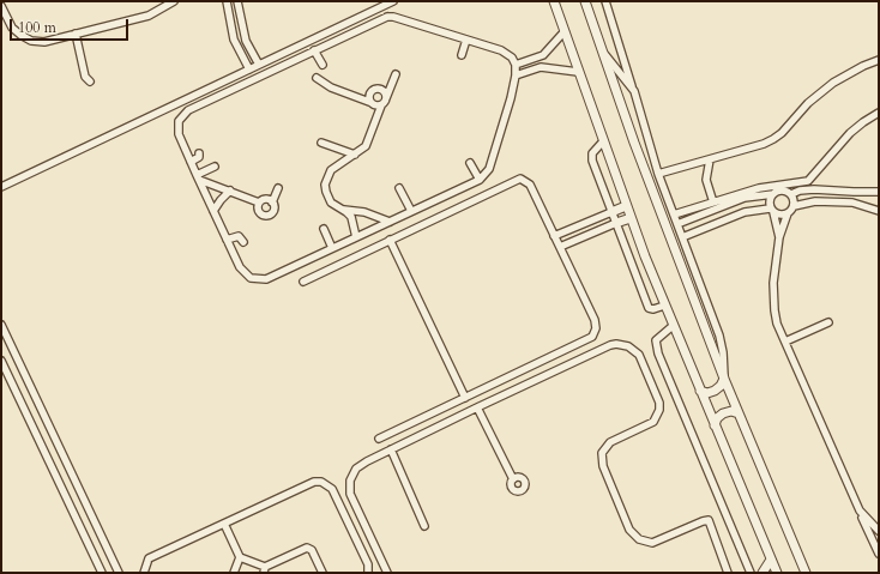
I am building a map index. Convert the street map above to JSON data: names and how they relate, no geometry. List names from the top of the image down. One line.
{"scale_bar":"100 m"}
